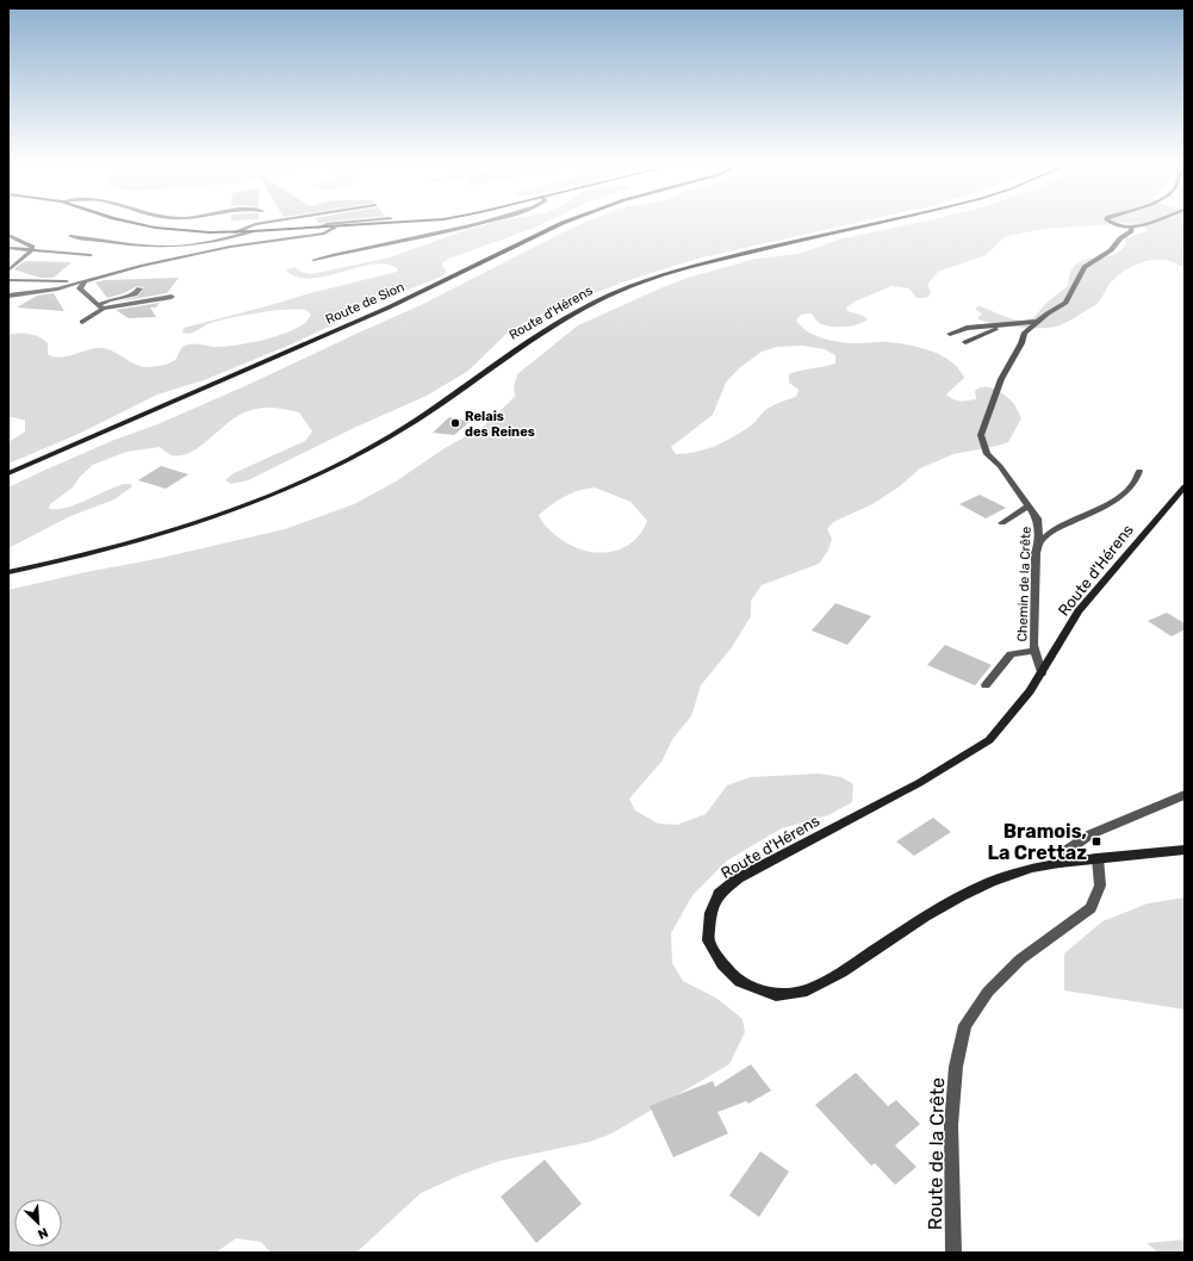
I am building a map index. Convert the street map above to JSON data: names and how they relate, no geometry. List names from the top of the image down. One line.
{"streets":{"main road":["Route de Sion","Route d'Hérens"],"street":["Chemin de la Crête","Route de la Crête"]},"crossings":[["Route d'Hérens","Chemin de la Crête"],["Route d'Hérens","Route de la Crête"]],"places":{"other":["Relais des Reines"],"transit":["Bramois, La Crettaz"]},"north":"bottom right"}
